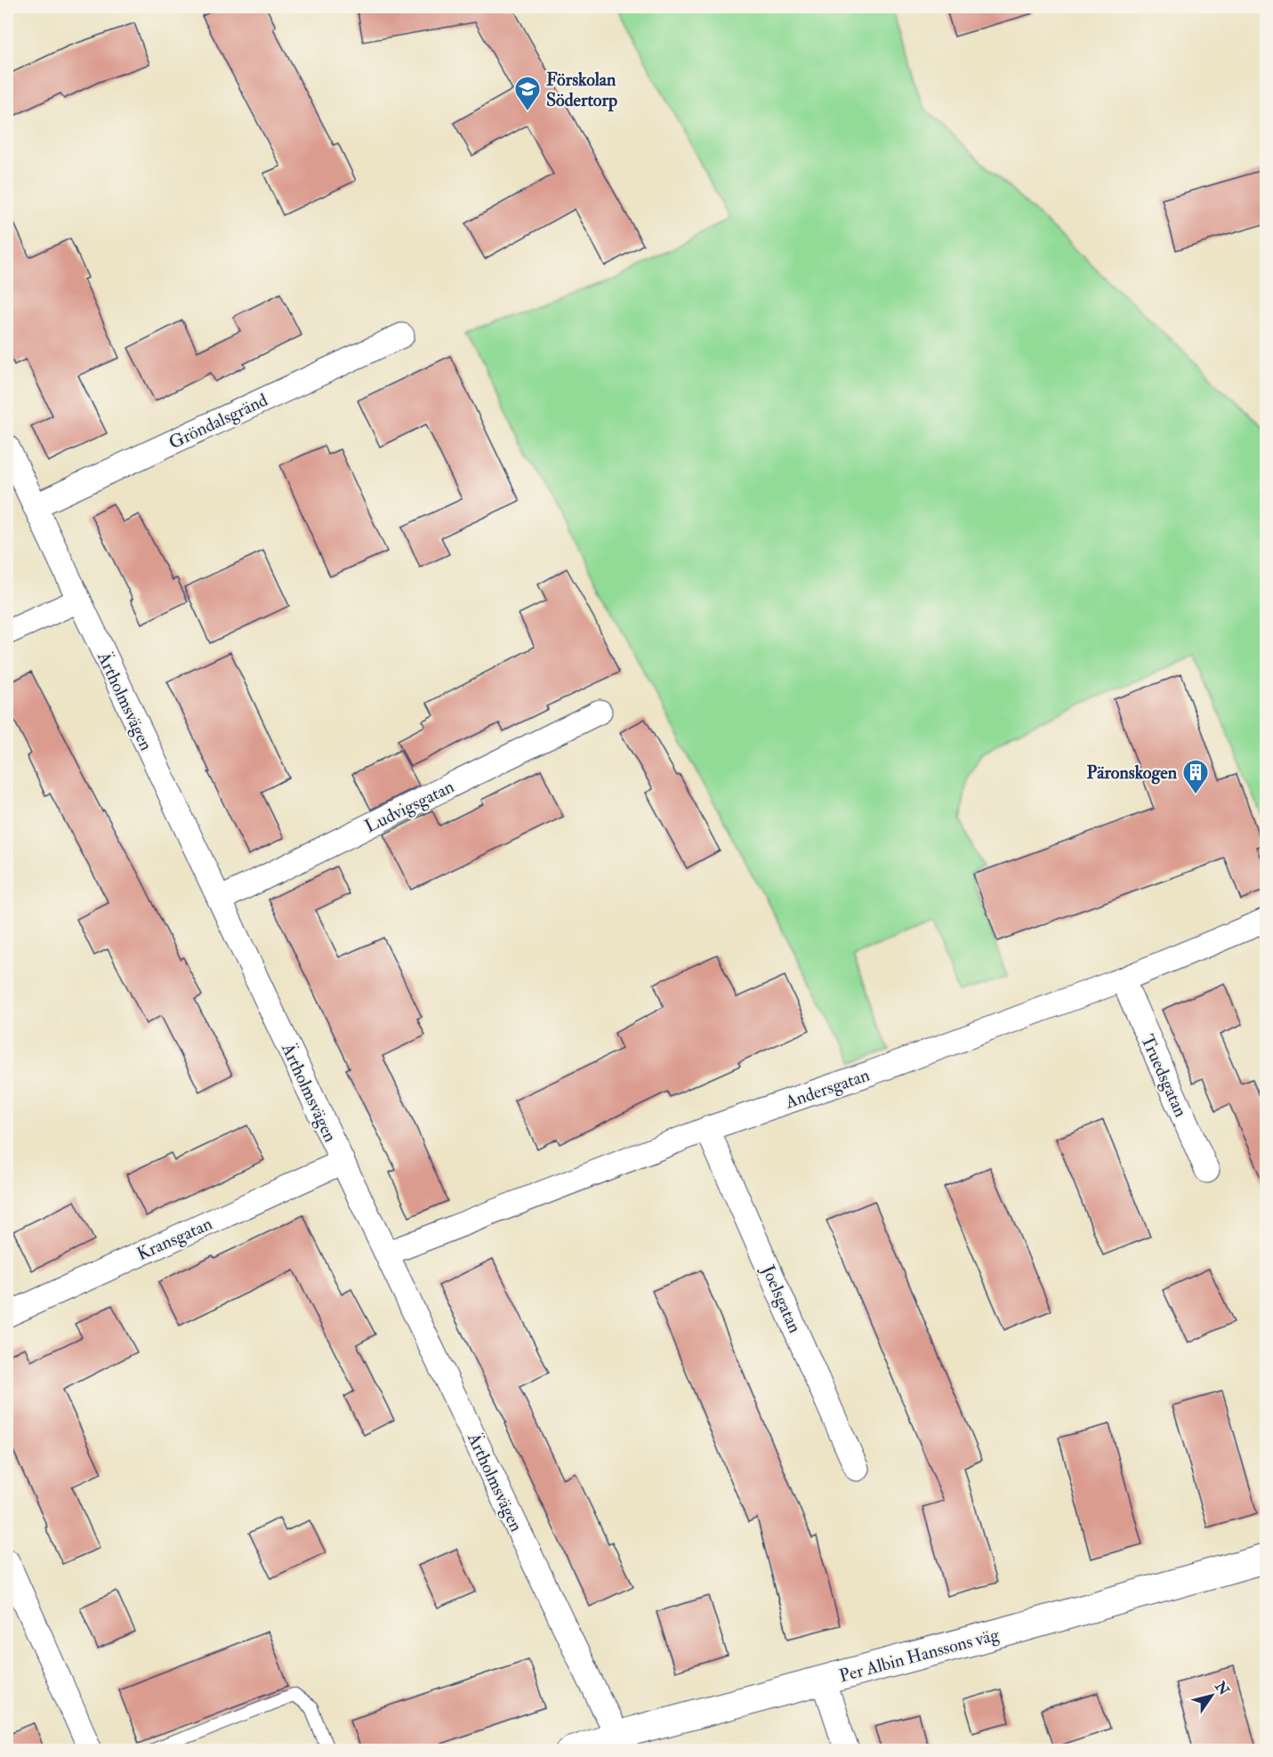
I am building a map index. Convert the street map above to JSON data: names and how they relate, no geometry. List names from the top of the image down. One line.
{"streets":{"street":["Gröndalsgränd","Ärtholmsvägen","Ludvigsgatan","Truedsgatan","Andersgatan","Kransgatan","Joelsgatan","Per Albin Hanssons väg"]},"crossings":[["Gröndalsgränd","Ärtholmsvägen"],["Ärtholmsvägen","Ludvigsgatan"],["Ärtholmsvägen","Andersgatan"],["Ärtholmsvägen","Kransgatan"],["Ärtholmsvägen","Per Albin Hanssons väg"],["Truedsgatan","Andersgatan"],["Andersgatan","Joelsgatan"]],"places":{"school or university":["Förskolan Södertorp"],"building":["Päronskogen"]},"north":"top right"}
